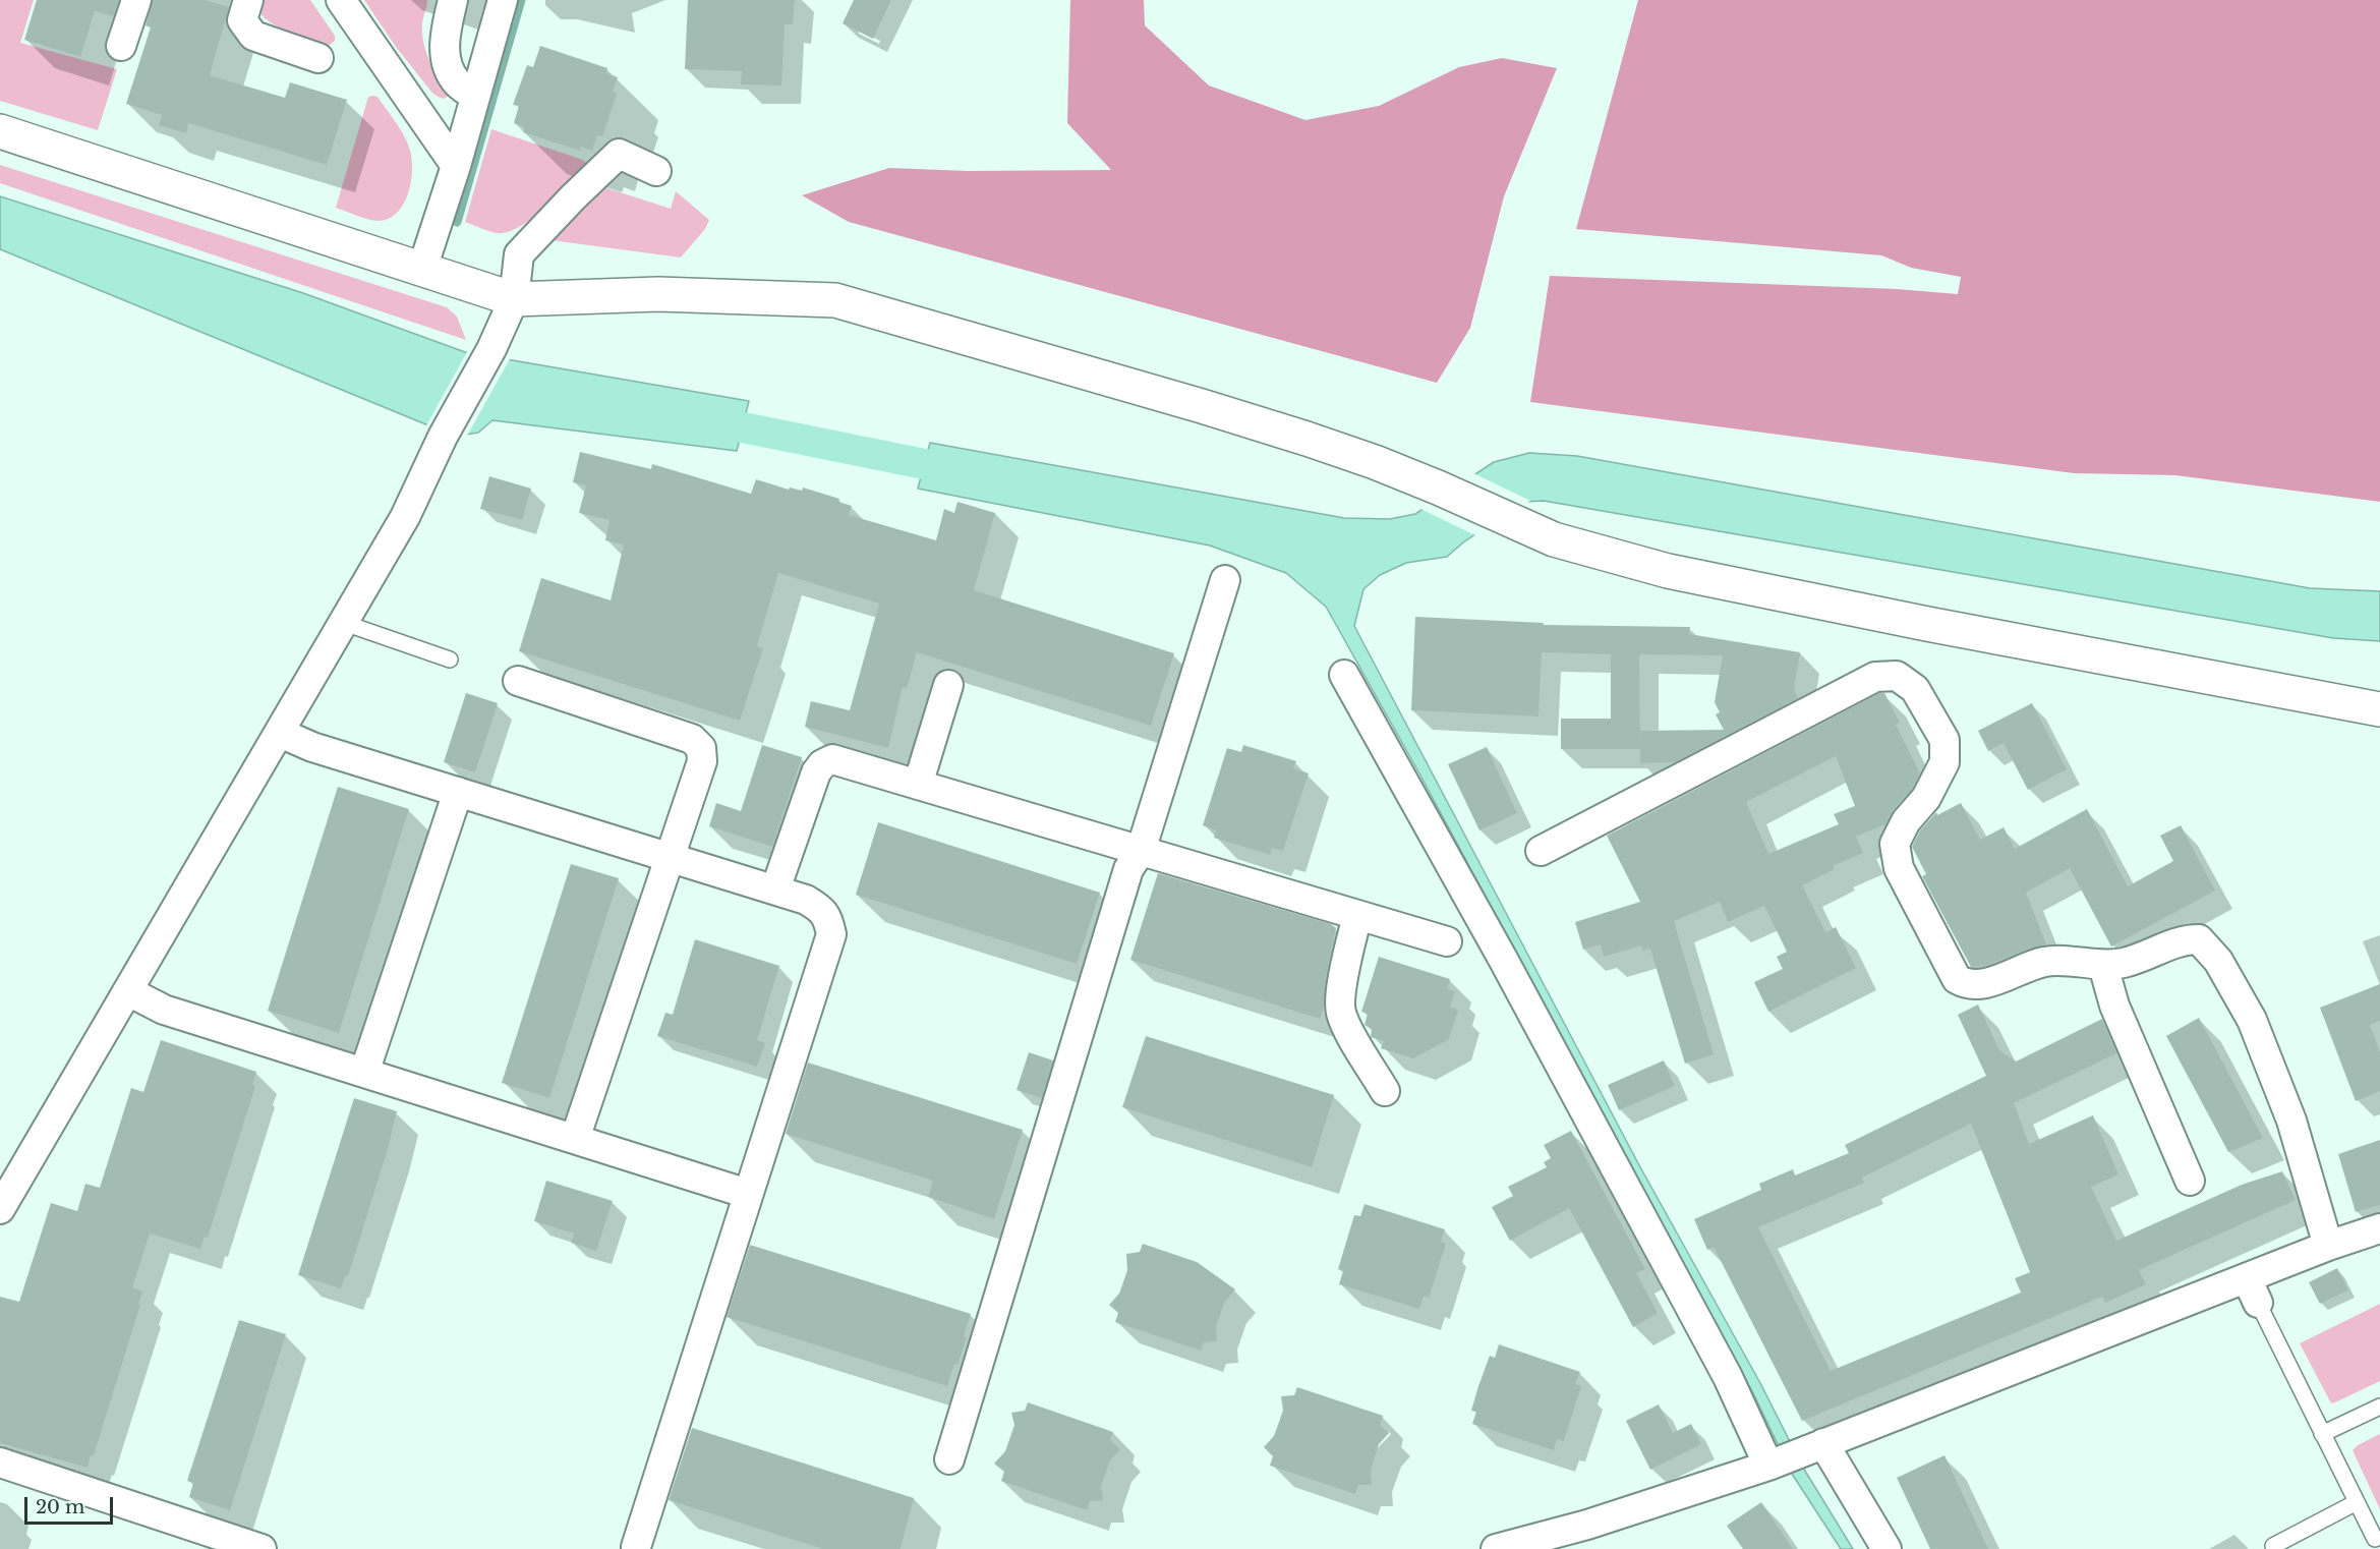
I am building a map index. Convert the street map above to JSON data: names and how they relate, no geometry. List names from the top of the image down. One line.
{"scale_bar":"20 m"}
